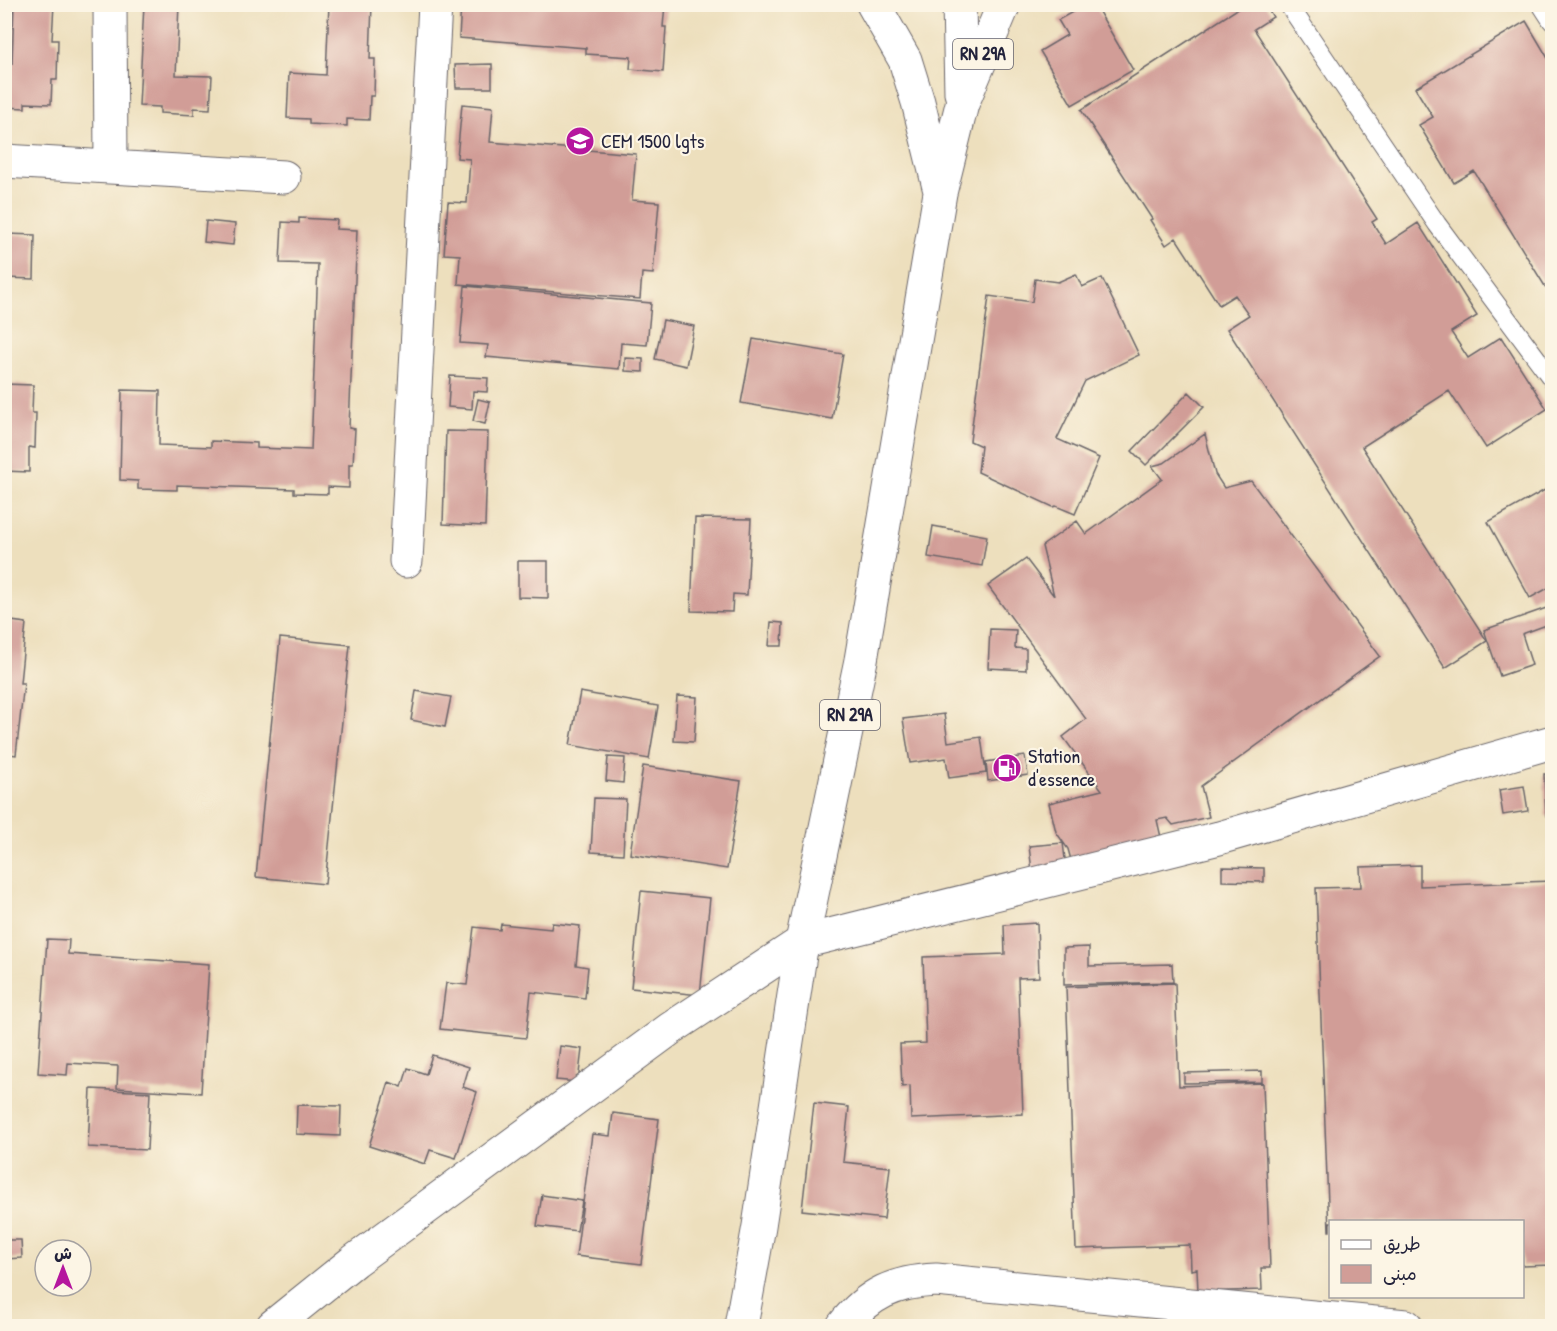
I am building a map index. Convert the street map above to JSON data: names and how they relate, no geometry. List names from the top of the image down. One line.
{"streets":{"street":["RN 29A"]},"places":{"school or university":["CEM 1500 lgts"],"fuel station":["Station d'essence"]},"legend":["طريق","مبنى"],"north":"top"}
